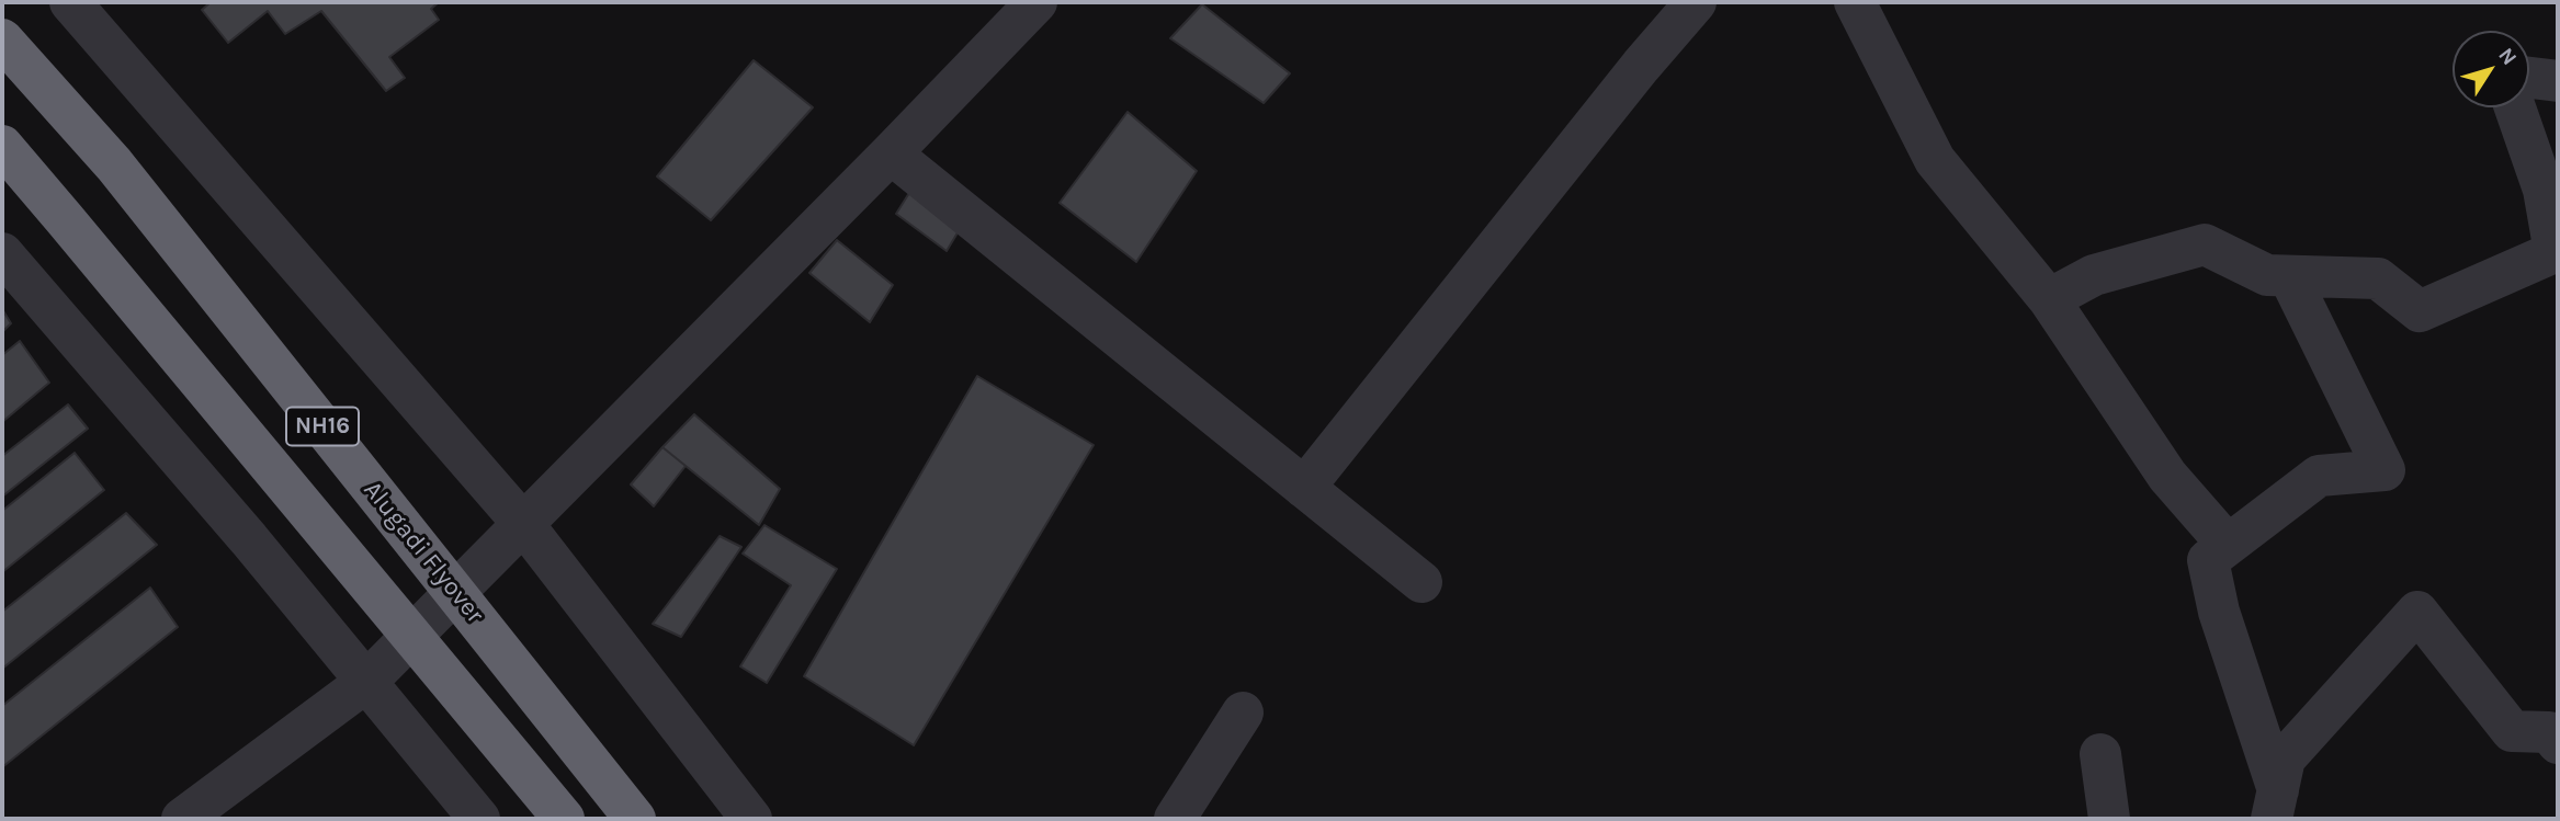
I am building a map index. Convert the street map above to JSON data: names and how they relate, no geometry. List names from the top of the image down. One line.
{"streets":{"highway":["NH16","Alugadi Flyover"]},"north":"top right"}
